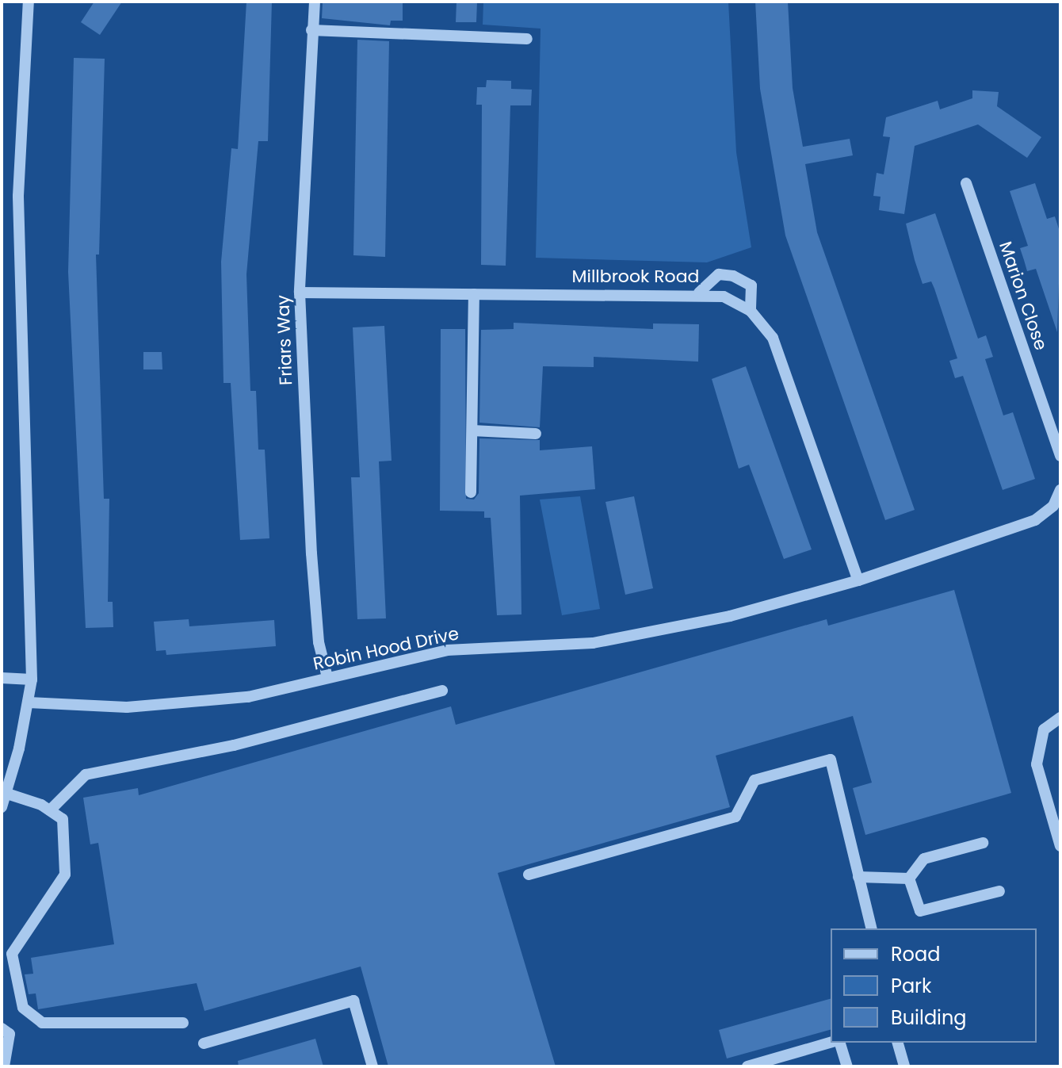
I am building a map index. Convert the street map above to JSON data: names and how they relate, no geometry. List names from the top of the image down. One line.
{"streets":{"street":["Millbrook Road","Marion Close","Friars Way","Robin Hood Drive"]},"crossings":[["Millbrook Road","Friars Way"],["Millbrook Road","Robin Hood Drive"],["Friars Way","Robin Hood Drive"]],"legend":["Road","Park","Building"]}
